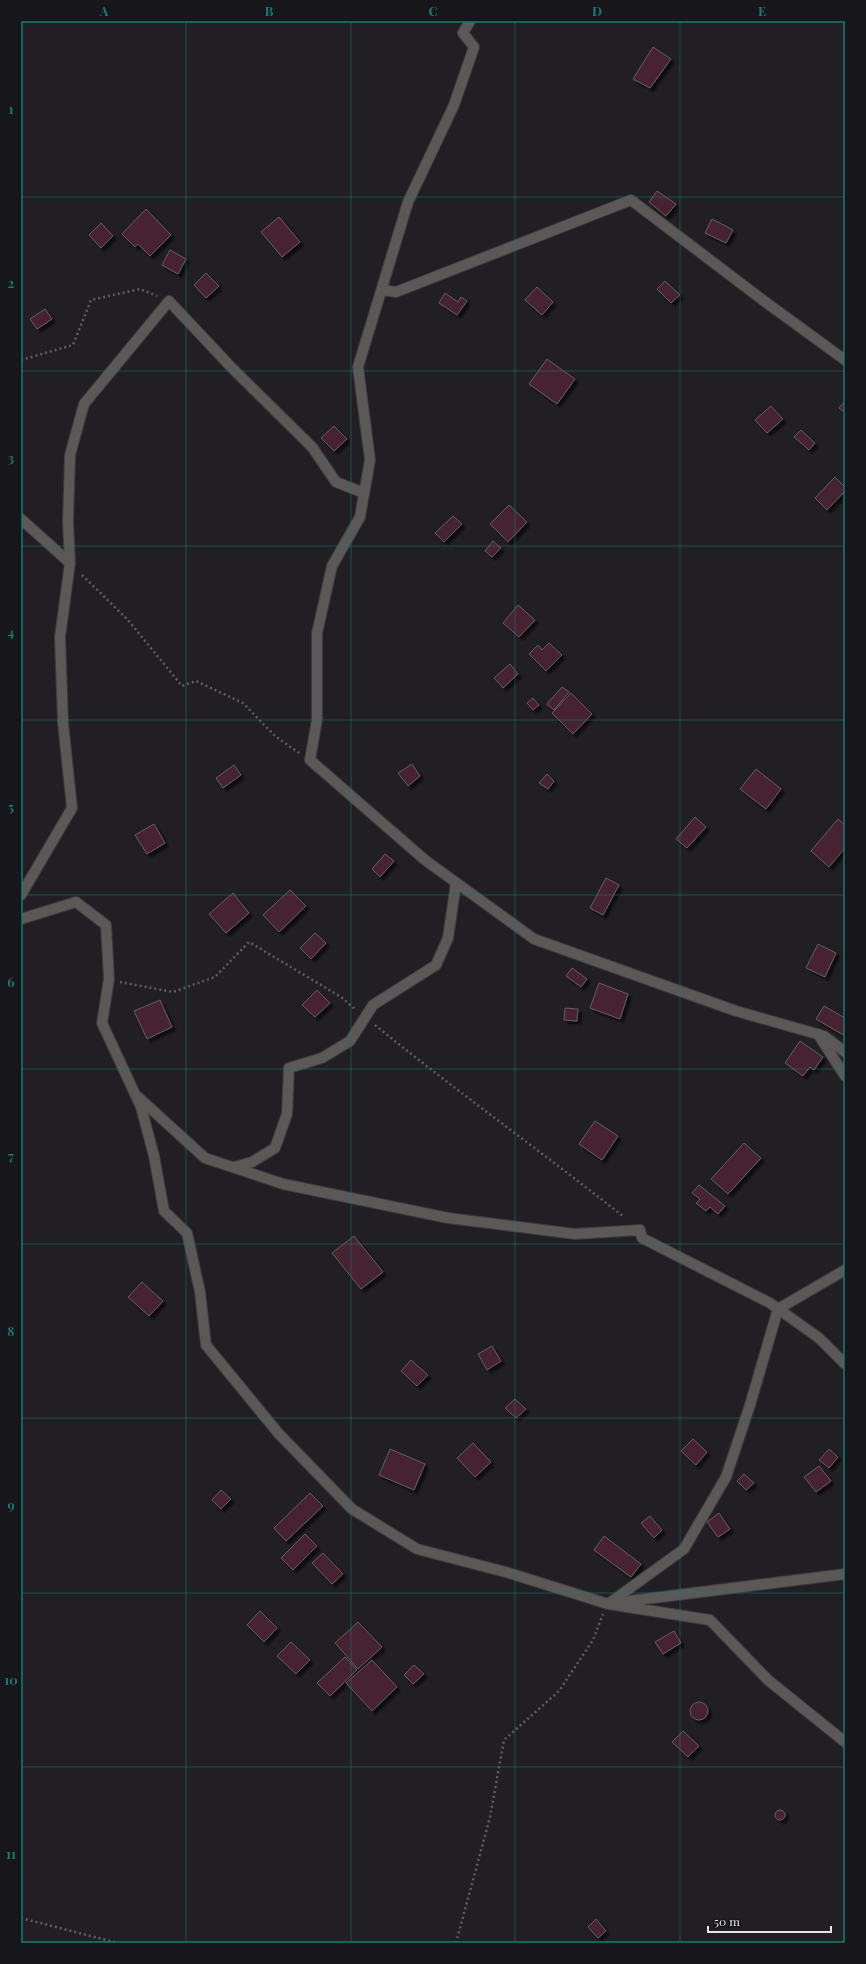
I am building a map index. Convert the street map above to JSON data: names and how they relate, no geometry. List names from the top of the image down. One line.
{"scale_bar":"50 m","grid":{"columns":["A","B","C","D","E"],"rows":["1","2","3","4","5","6","7","8","9","10","11"]}}
